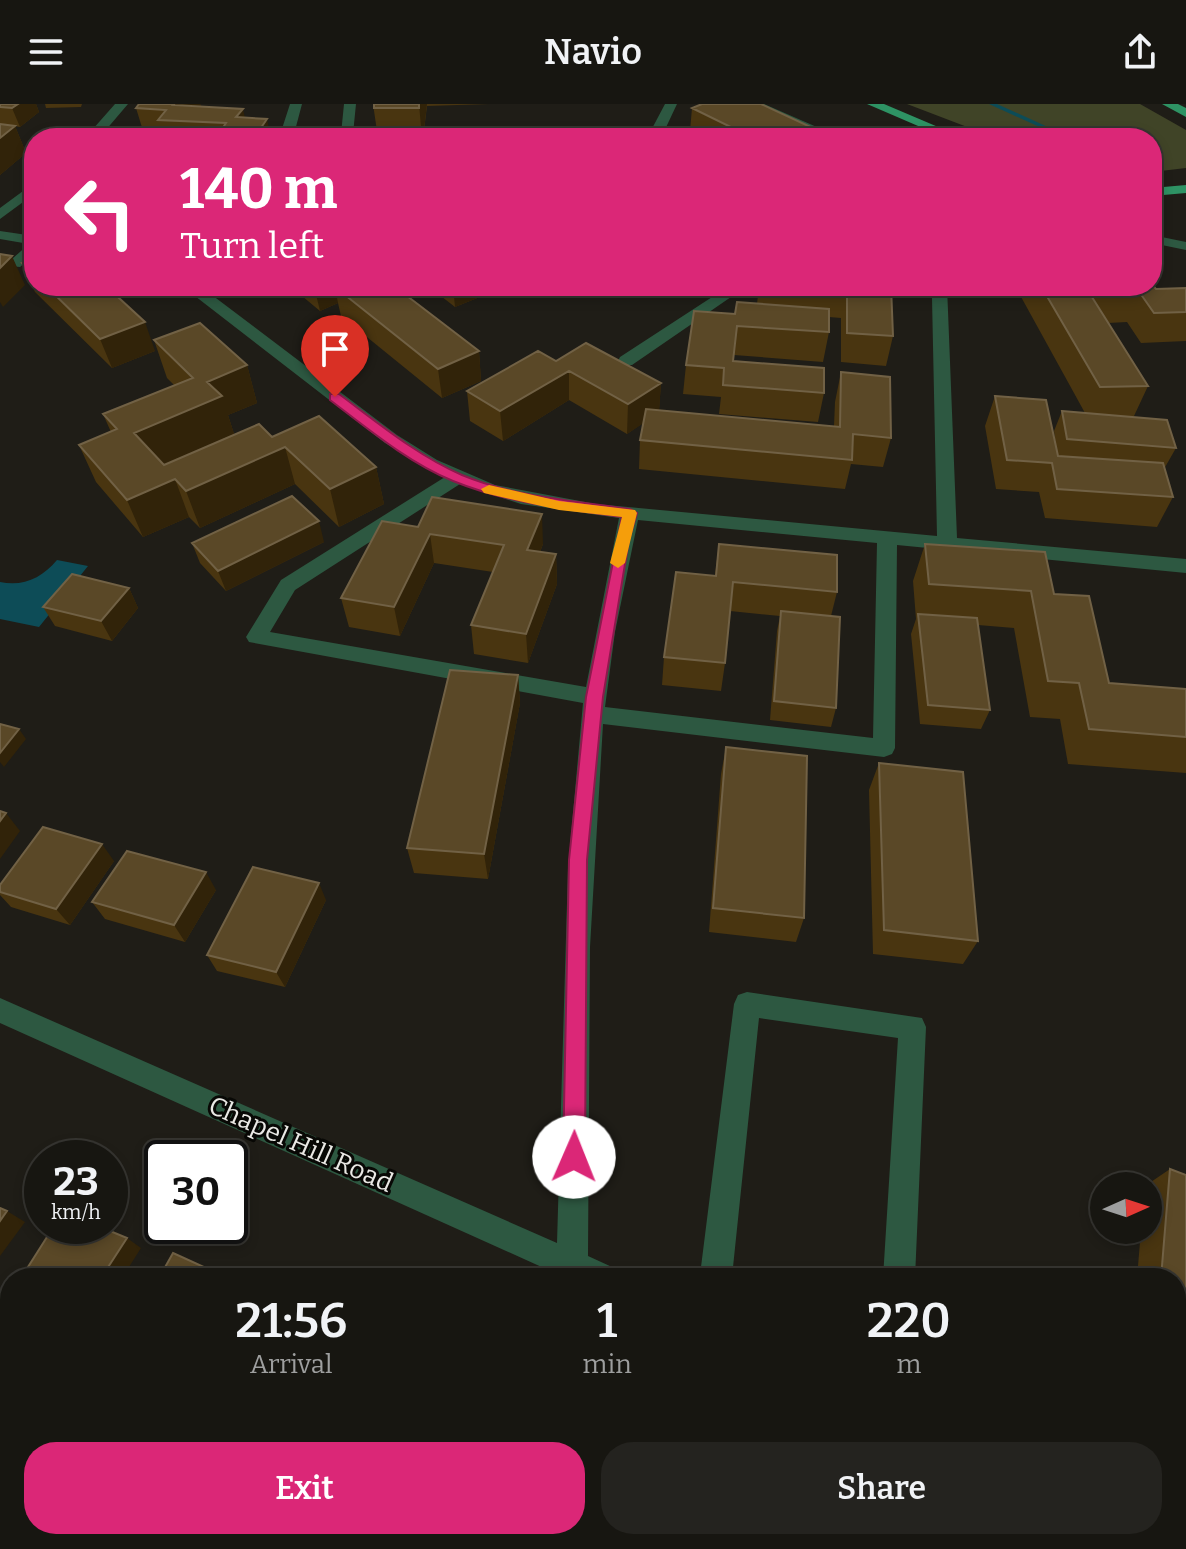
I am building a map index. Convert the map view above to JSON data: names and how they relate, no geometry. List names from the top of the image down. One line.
{"streets":{"street":["Chapel Hill Road"]},"north":"right","page":{"header":"Navio","turn":["140 m","Turn left"],"speed":"23 km/h","limit":"30","eta":["21:56","Arrival","1","min","220","m"],"buttons":["Exit","Share"]}}
